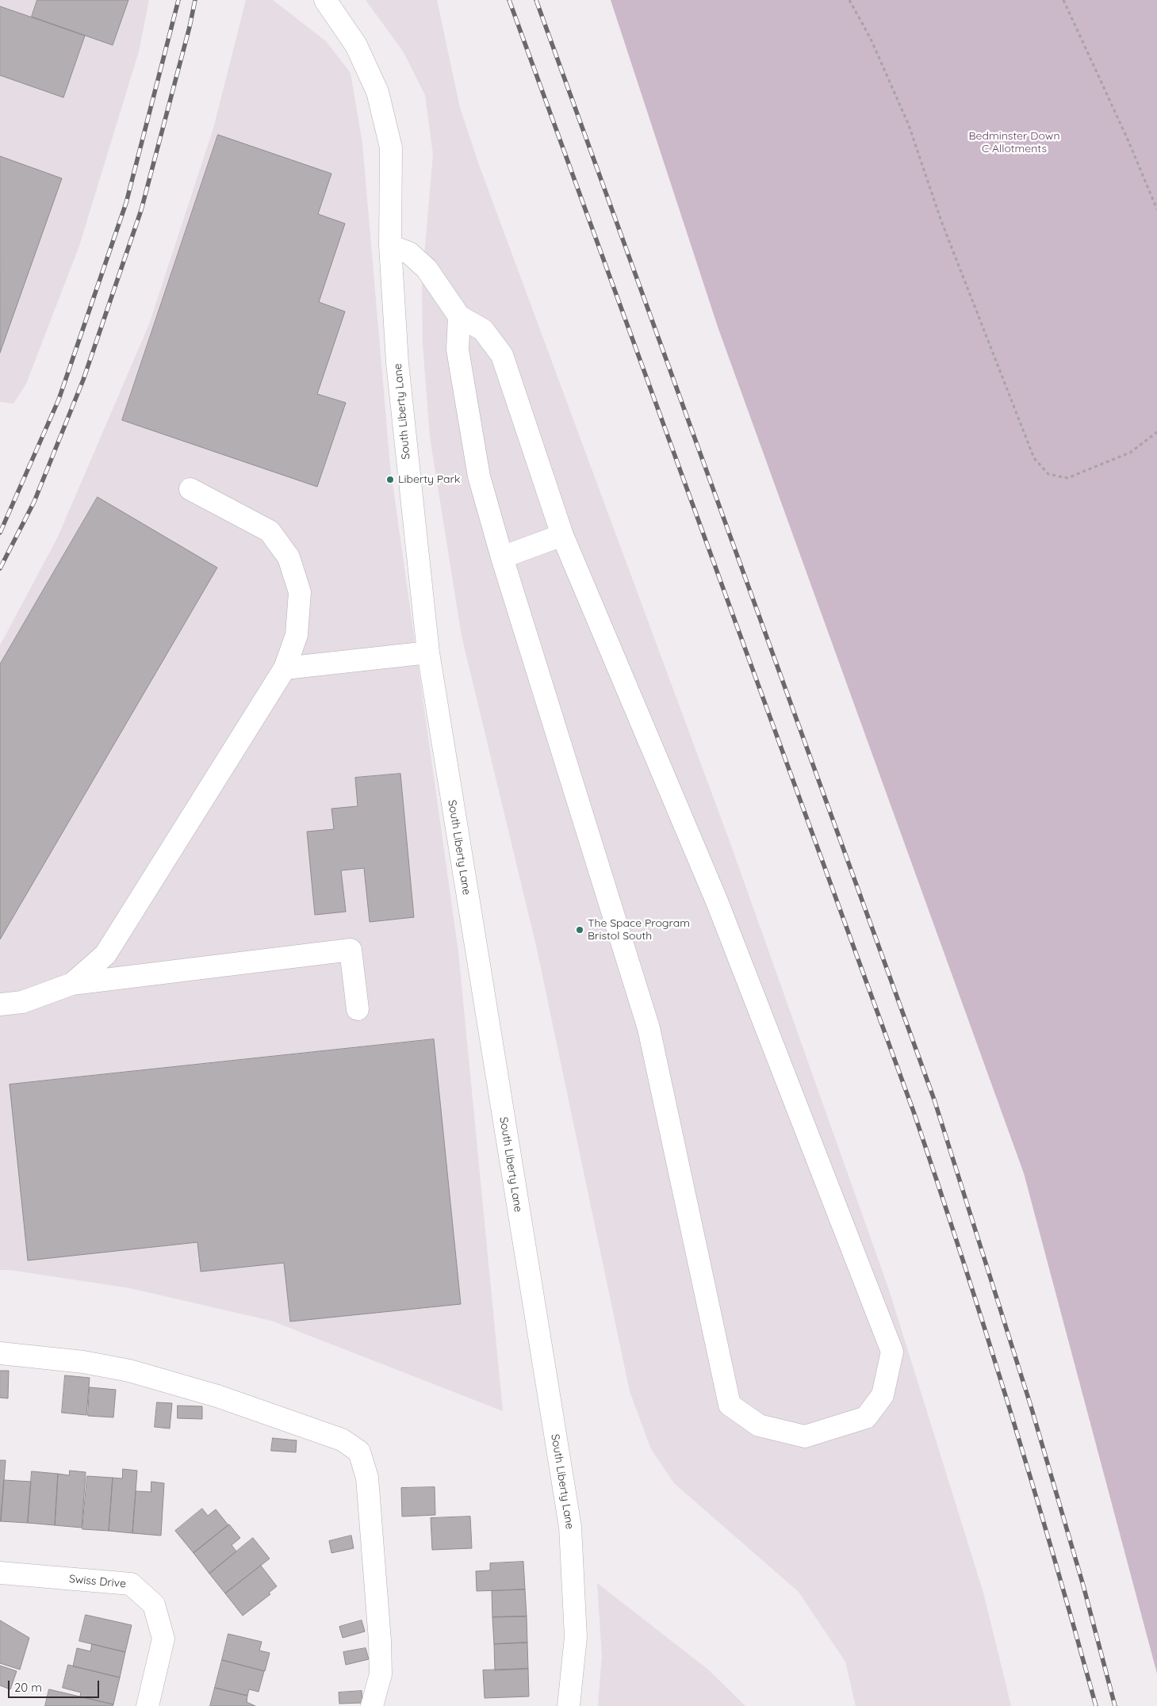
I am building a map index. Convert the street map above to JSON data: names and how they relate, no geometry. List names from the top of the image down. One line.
{"streets":{"street":["South Liberty Lane","Swiss Drive"]},"parks":["Bedminster Down C Allotments"],"places":["Liberty Park","The Space Program Bristol South"],"scale_bar":"20 m"}
